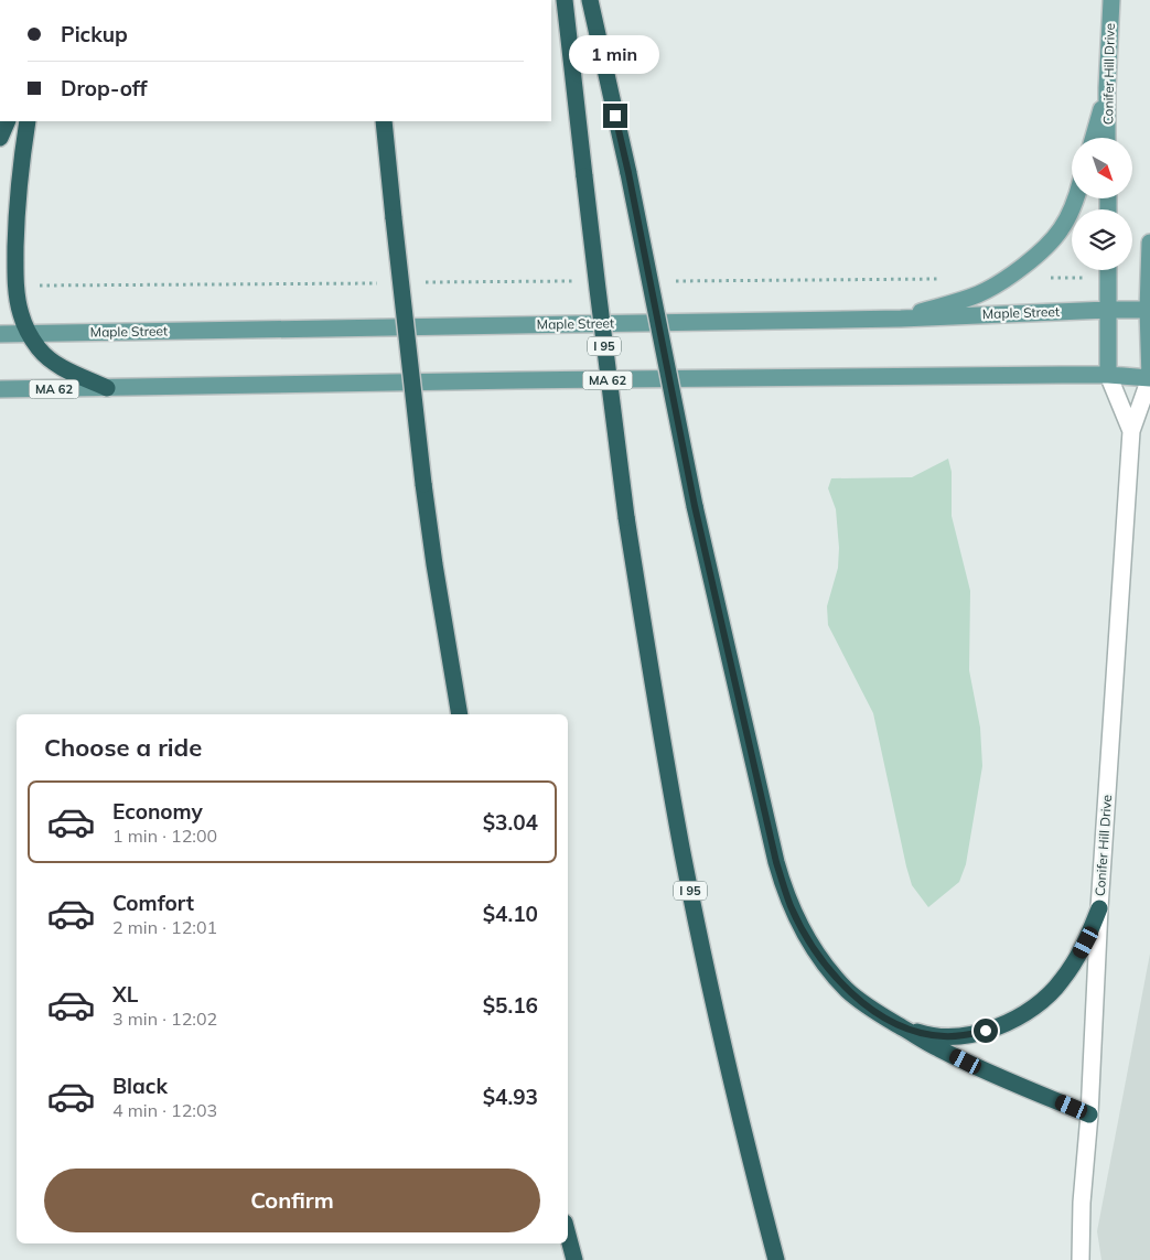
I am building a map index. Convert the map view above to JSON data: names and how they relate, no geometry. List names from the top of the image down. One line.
{"streets":{"highway":["I 95"],"main road":["Conifer Hill Drive","Maple Street","MA 62"]},"north":"bottom right","page":{"banner":["Pickup","Drop-off"],"bubble":"1 min","heading":"Choose a ride","list":[{"name":"Economy","note":"1 min · 12:00","value":"$3.04"},{"name":"Comfort","note":"2 min · 12:01","value":"$4.10"},{"name":"XL","note":"3 min · 12:02","value":"$5.16"},{"name":"Black","note":"4 min · 12:03","value":"$4.93"}],"buttons":"Confirm"}}
